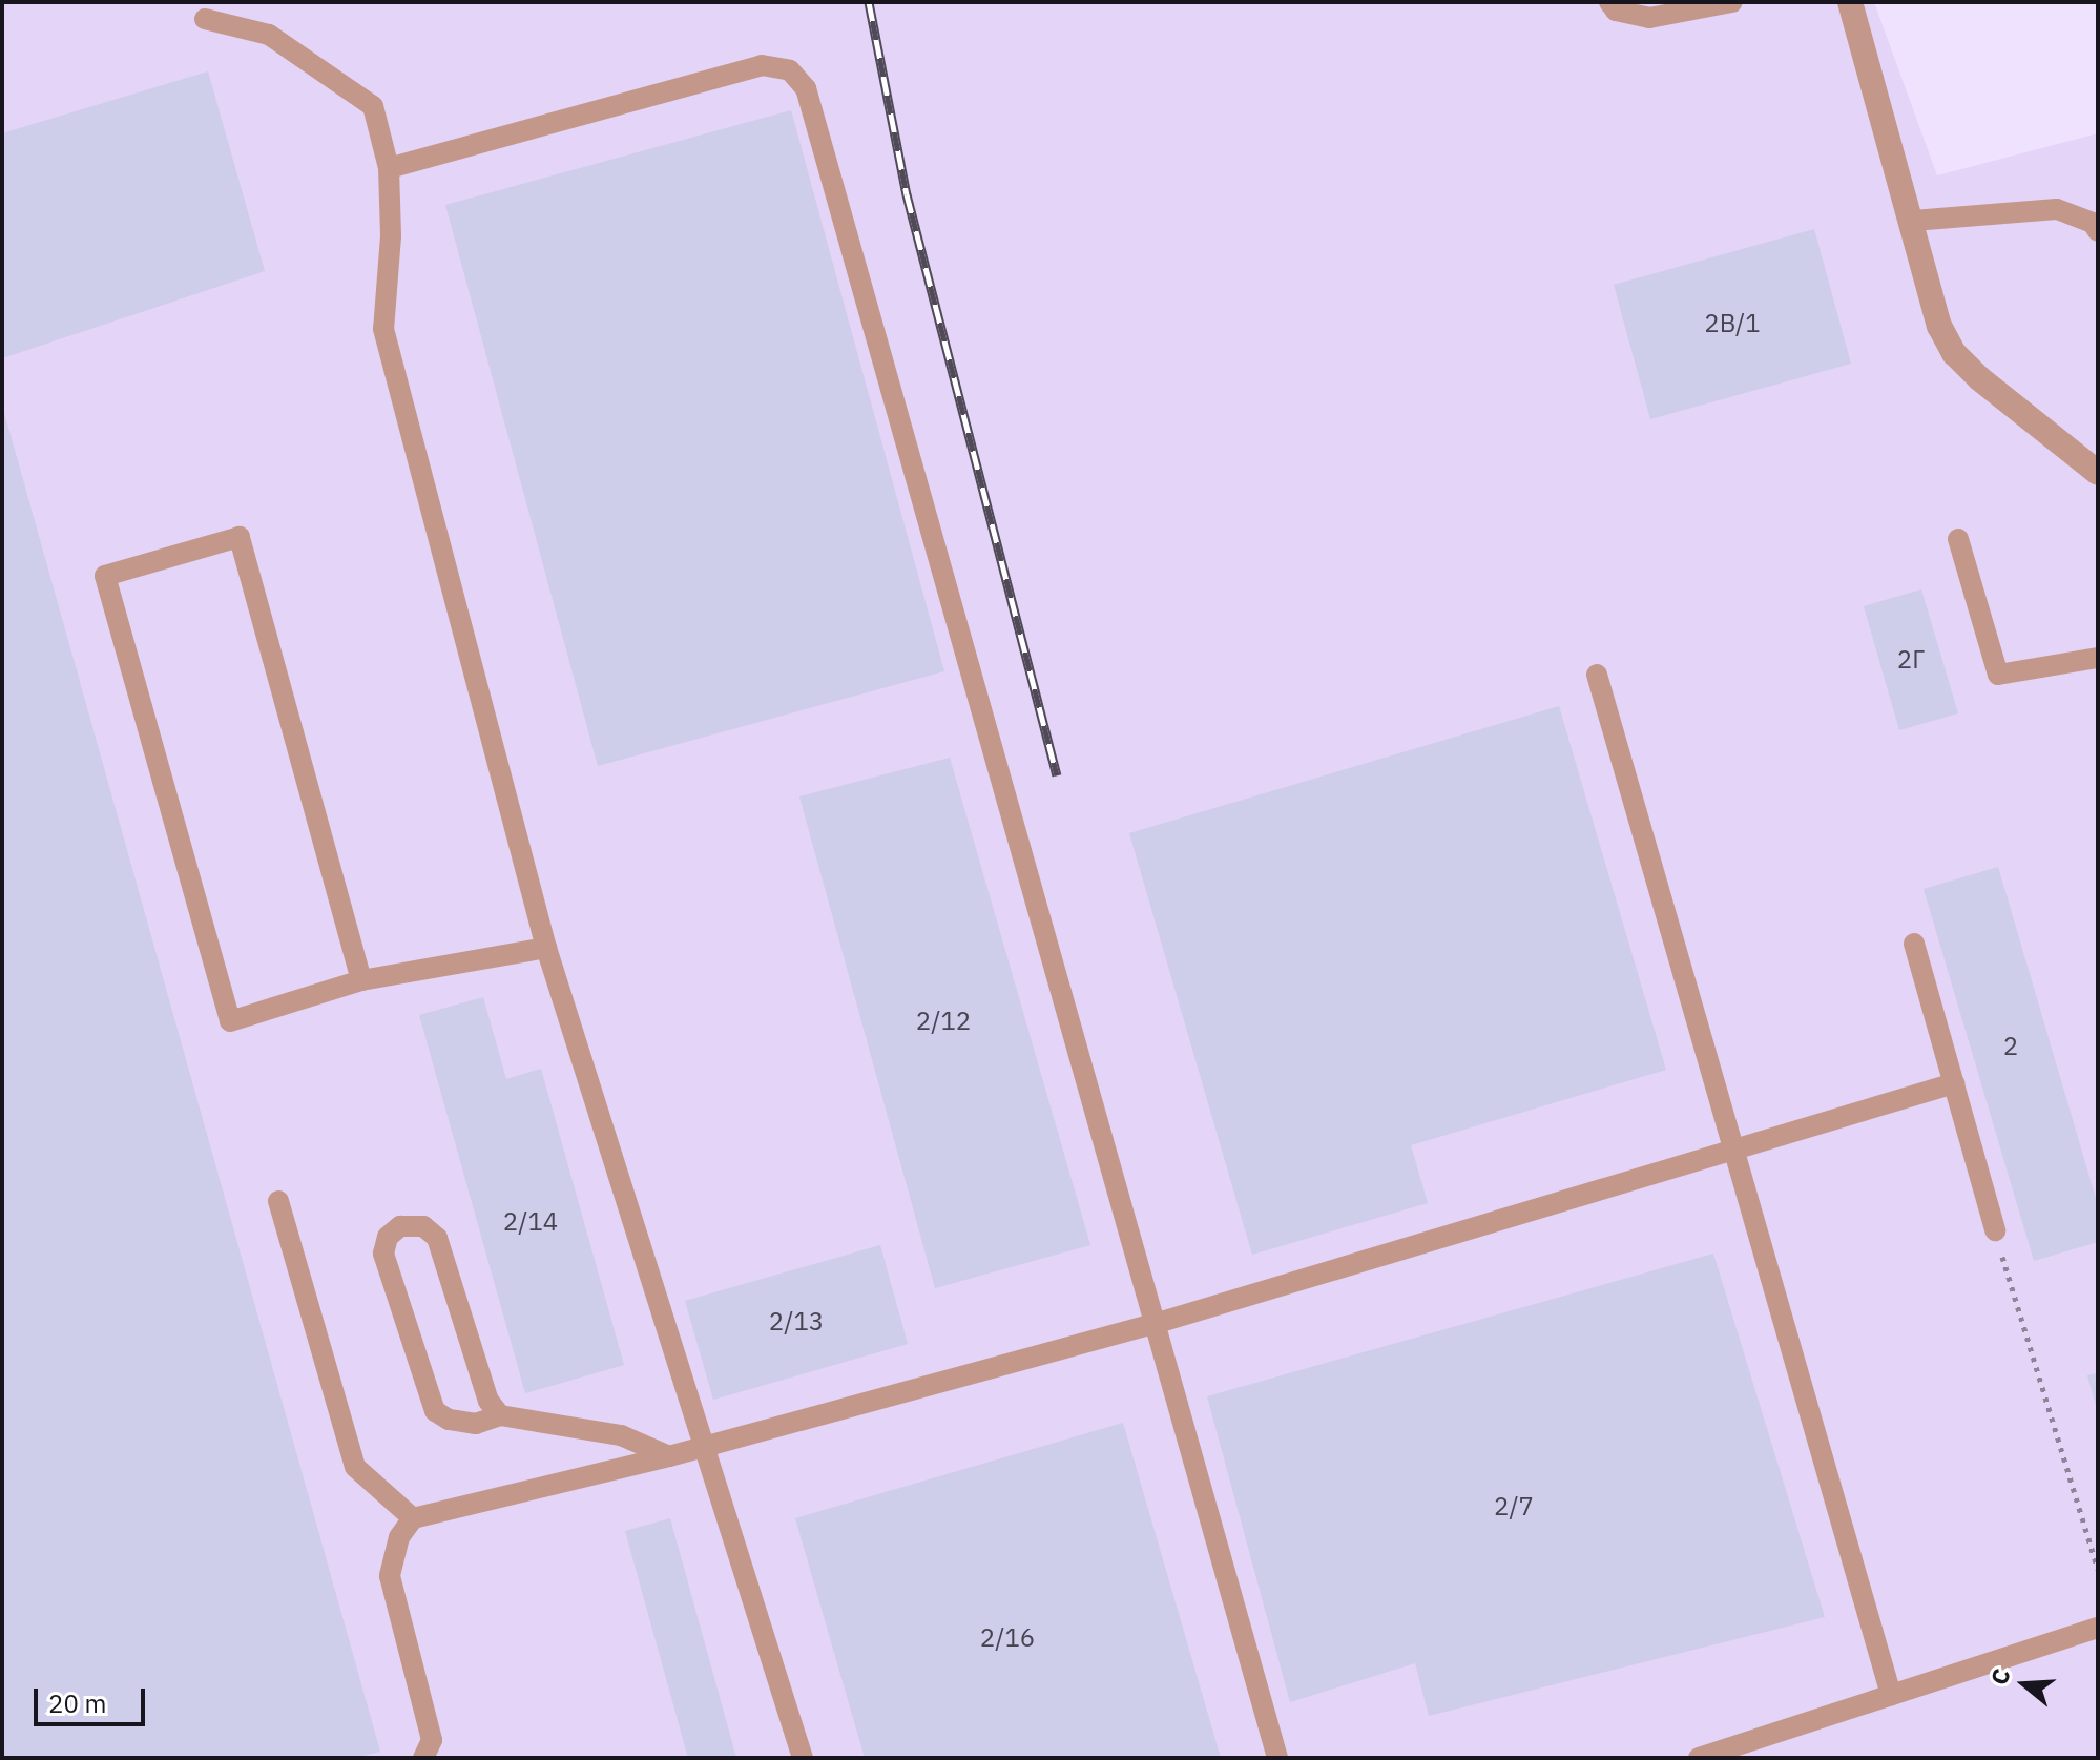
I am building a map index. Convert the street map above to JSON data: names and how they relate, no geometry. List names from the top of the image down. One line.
{"house_numbers":["2В/1","2Г","2/12","2","2/14","2/13","2/7","2/16"],"scale_bar":"20 m","north":"left"}
